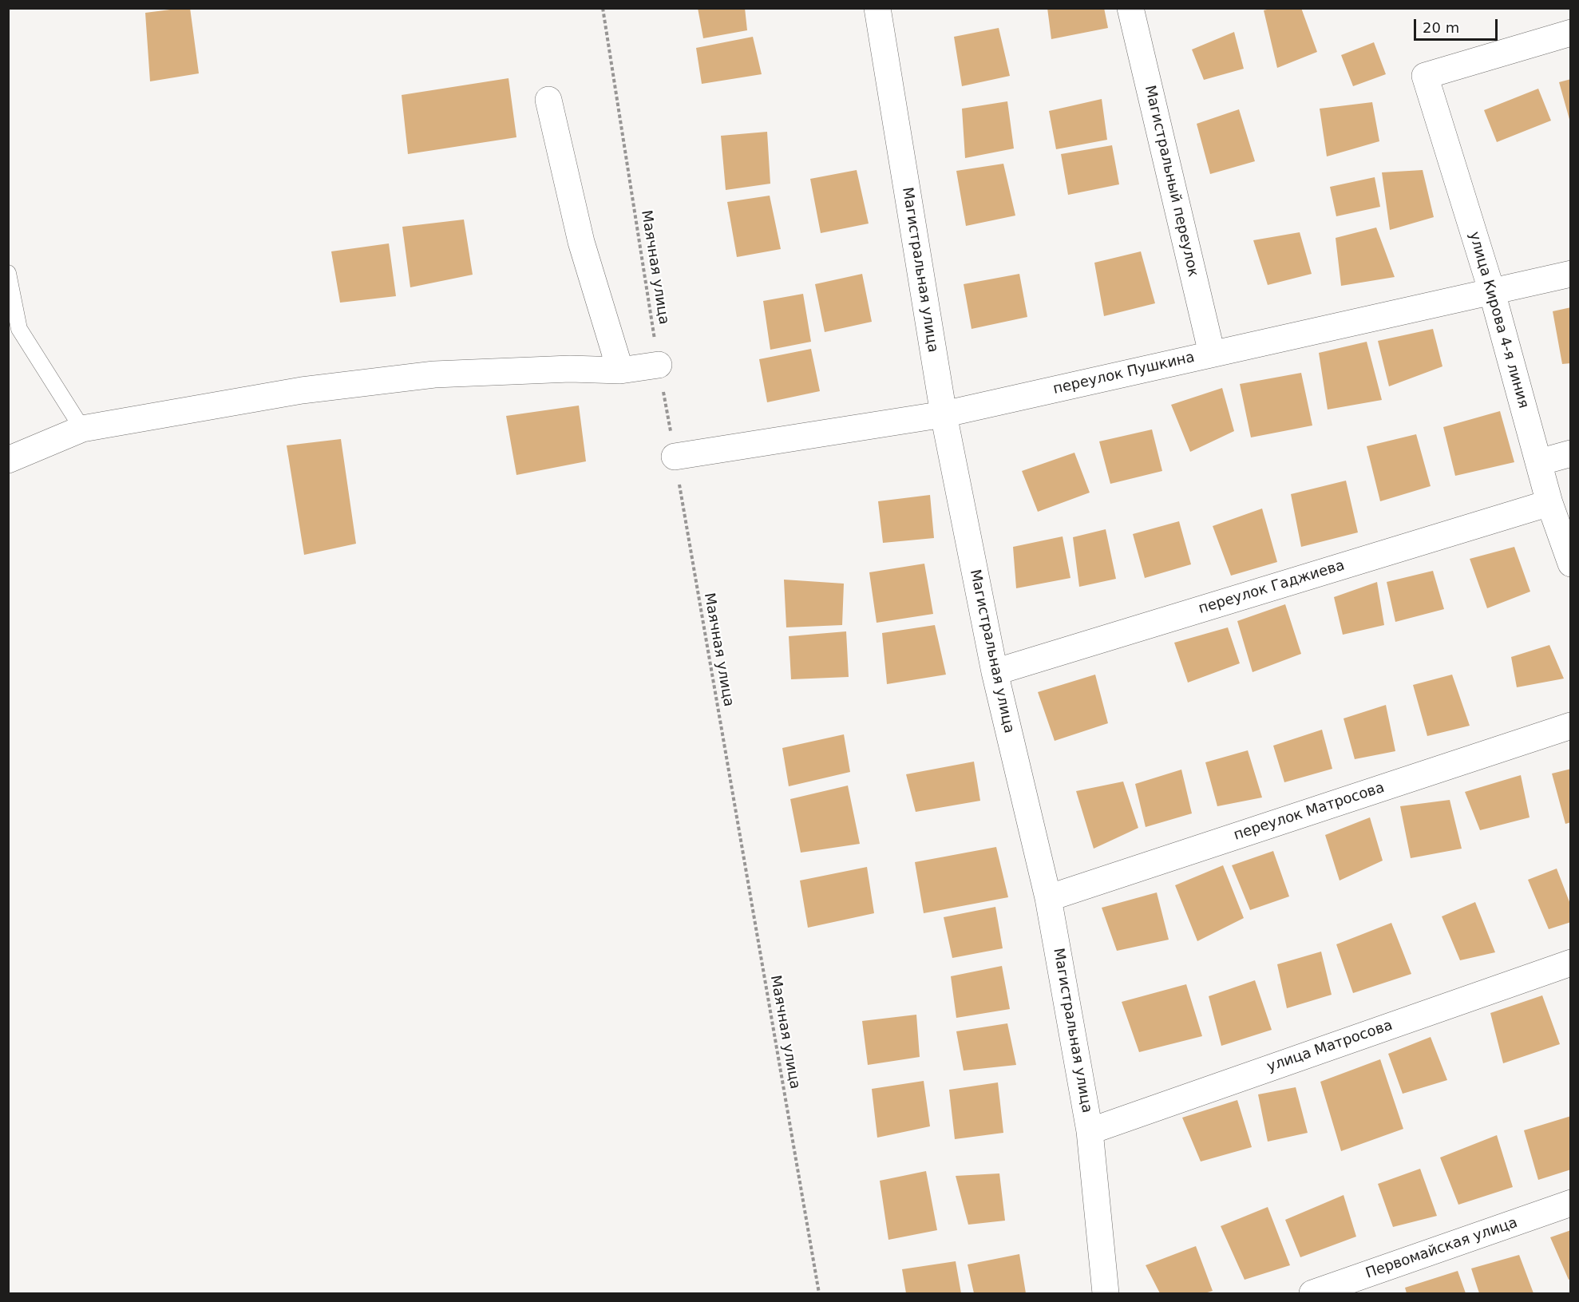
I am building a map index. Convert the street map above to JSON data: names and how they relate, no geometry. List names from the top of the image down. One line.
{"streets":{"street":["Магистральный переулок","Магистральная улица","улица Кирова 4-я линия","переулок Пушкина","переулок Гаджиева","переулок Матросова","улица Матросова","Первомайская улица"],"path":["Маячная улица"]},"crossings":[["Магистральный переулок","переулок Пушкина"],["Маячная улица","переулок Пушкина"],["Магистральная улица","переулок Пушкина"],["Магистральная улица","переулок Гаджиева"],["Магистральная улица","переулок Матросова"],["Магистральная улица","улица Матросова"],["улица Кирова 4-я линия","переулок Пушкина"],["улица Кирова 4-я линия","переулок Гаджиева"]],"scale_bar":"20 m"}
